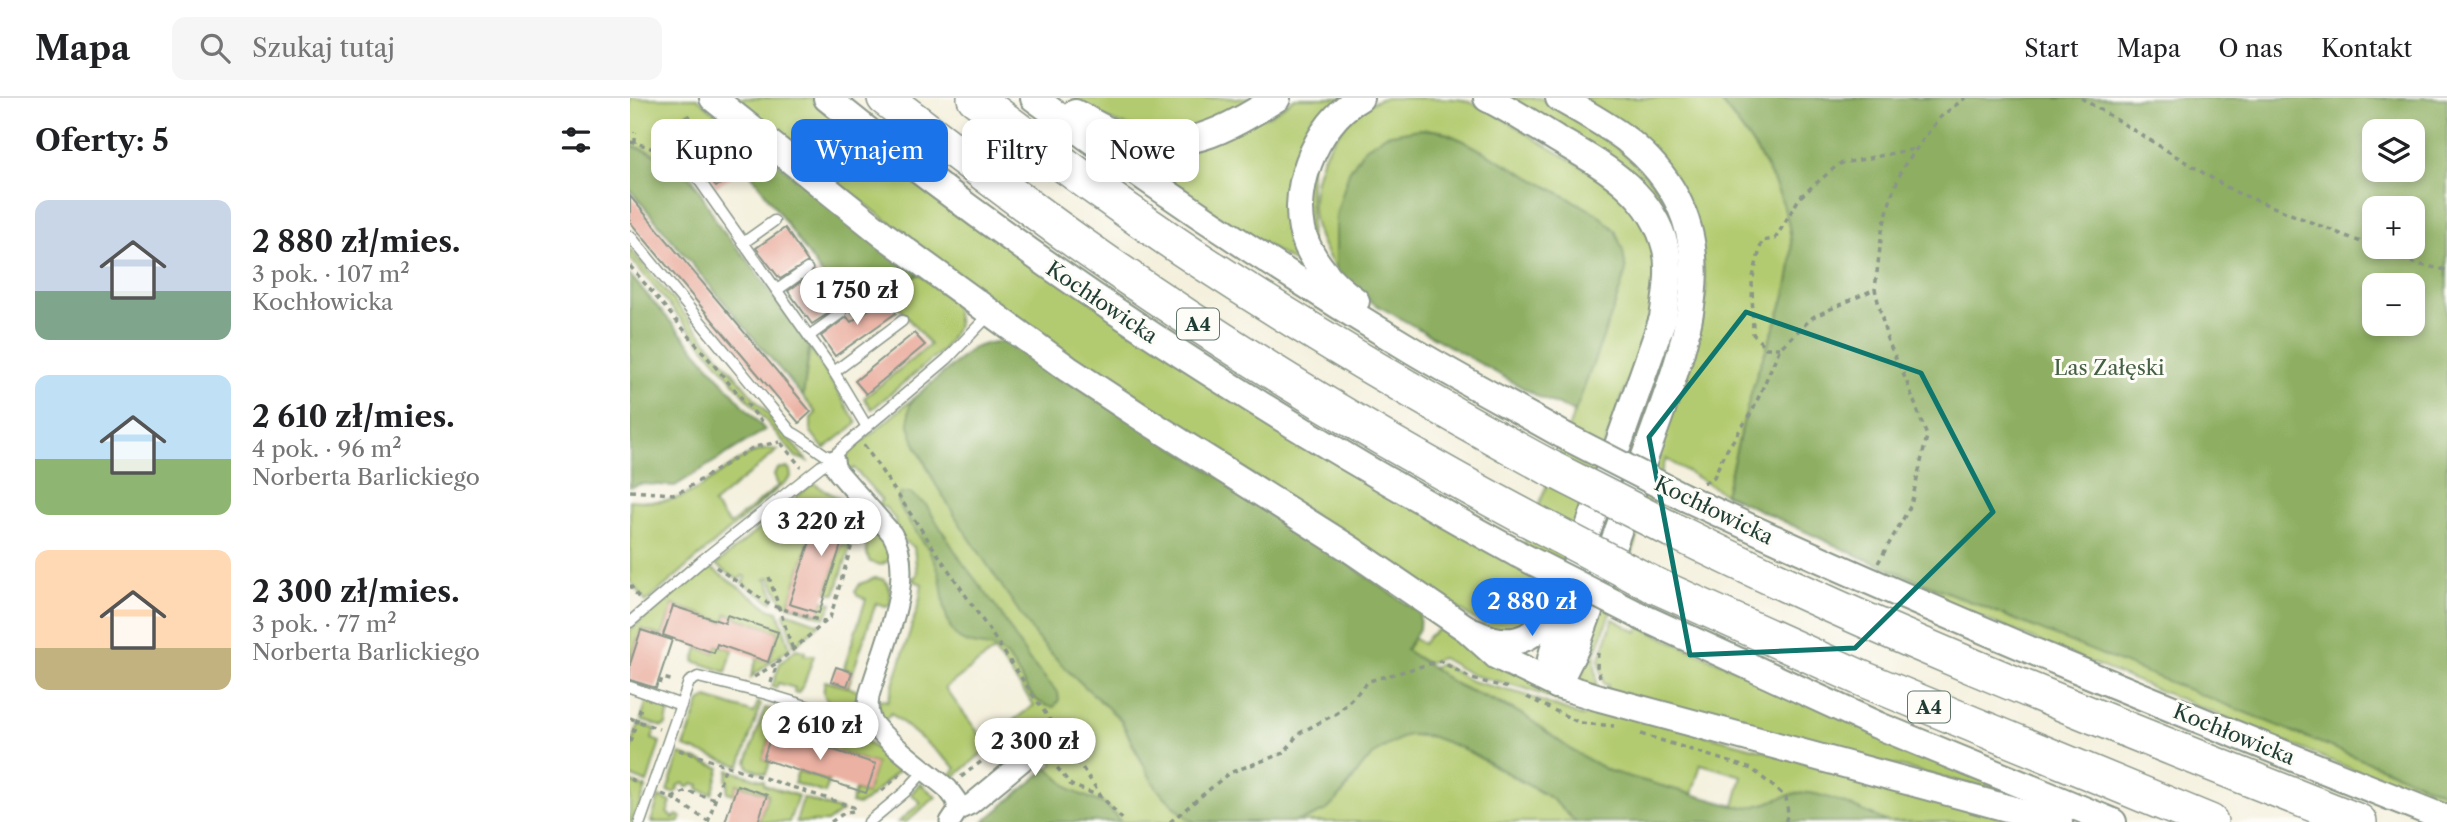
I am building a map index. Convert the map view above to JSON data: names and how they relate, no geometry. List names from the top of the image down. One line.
{"streets":{"highway":["A4"],"main road":["Kochłowicka"]},"parks":["Las Załęski"],"page":{"header":"Mapa","search":"Szukaj tutaj","nav":["Start","Mapa","O nas","Kontakt"],"heading":"Oferty: 5","map_buttons":["+","−"],"chip":["Kupno","Wynajem","Filtry","Nowe"],"list":[{"name":"2 880 zł/mies.","note":"3 pok. · 107 m² · Kochłowicka"},{"name":"2 610 zł/mies.","note":"4 pok. · 96 m² · Norberta Barlickiego"},{"name":"2 300 zł/mies.","note":"3 pok. · 77 m² · Norberta Barlickiego"}],"price":["1 750 zł","3 220 zł","2 880 zł","2 610 zł","2 300 zł"]}}
